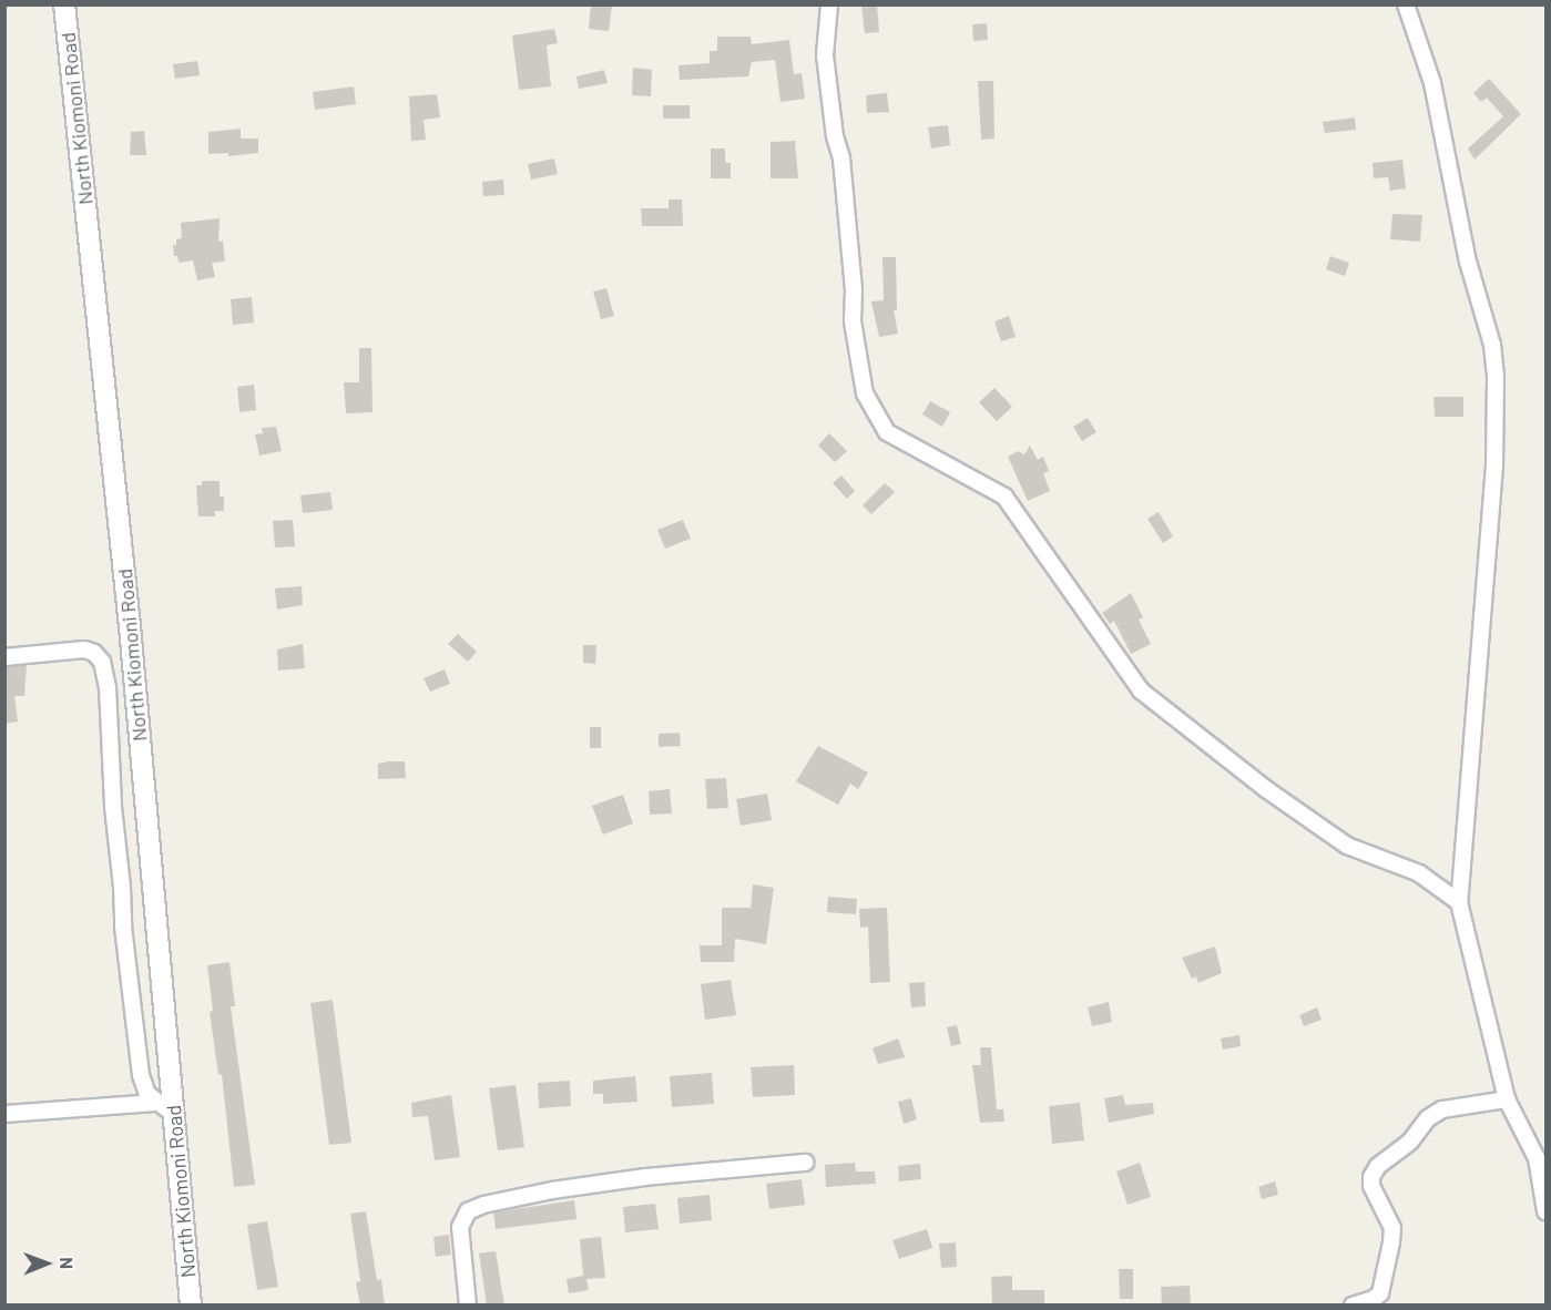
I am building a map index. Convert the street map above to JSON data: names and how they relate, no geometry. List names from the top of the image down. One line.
{"streets":{"main road":["North Kiomoni Road"]},"north":"right"}
